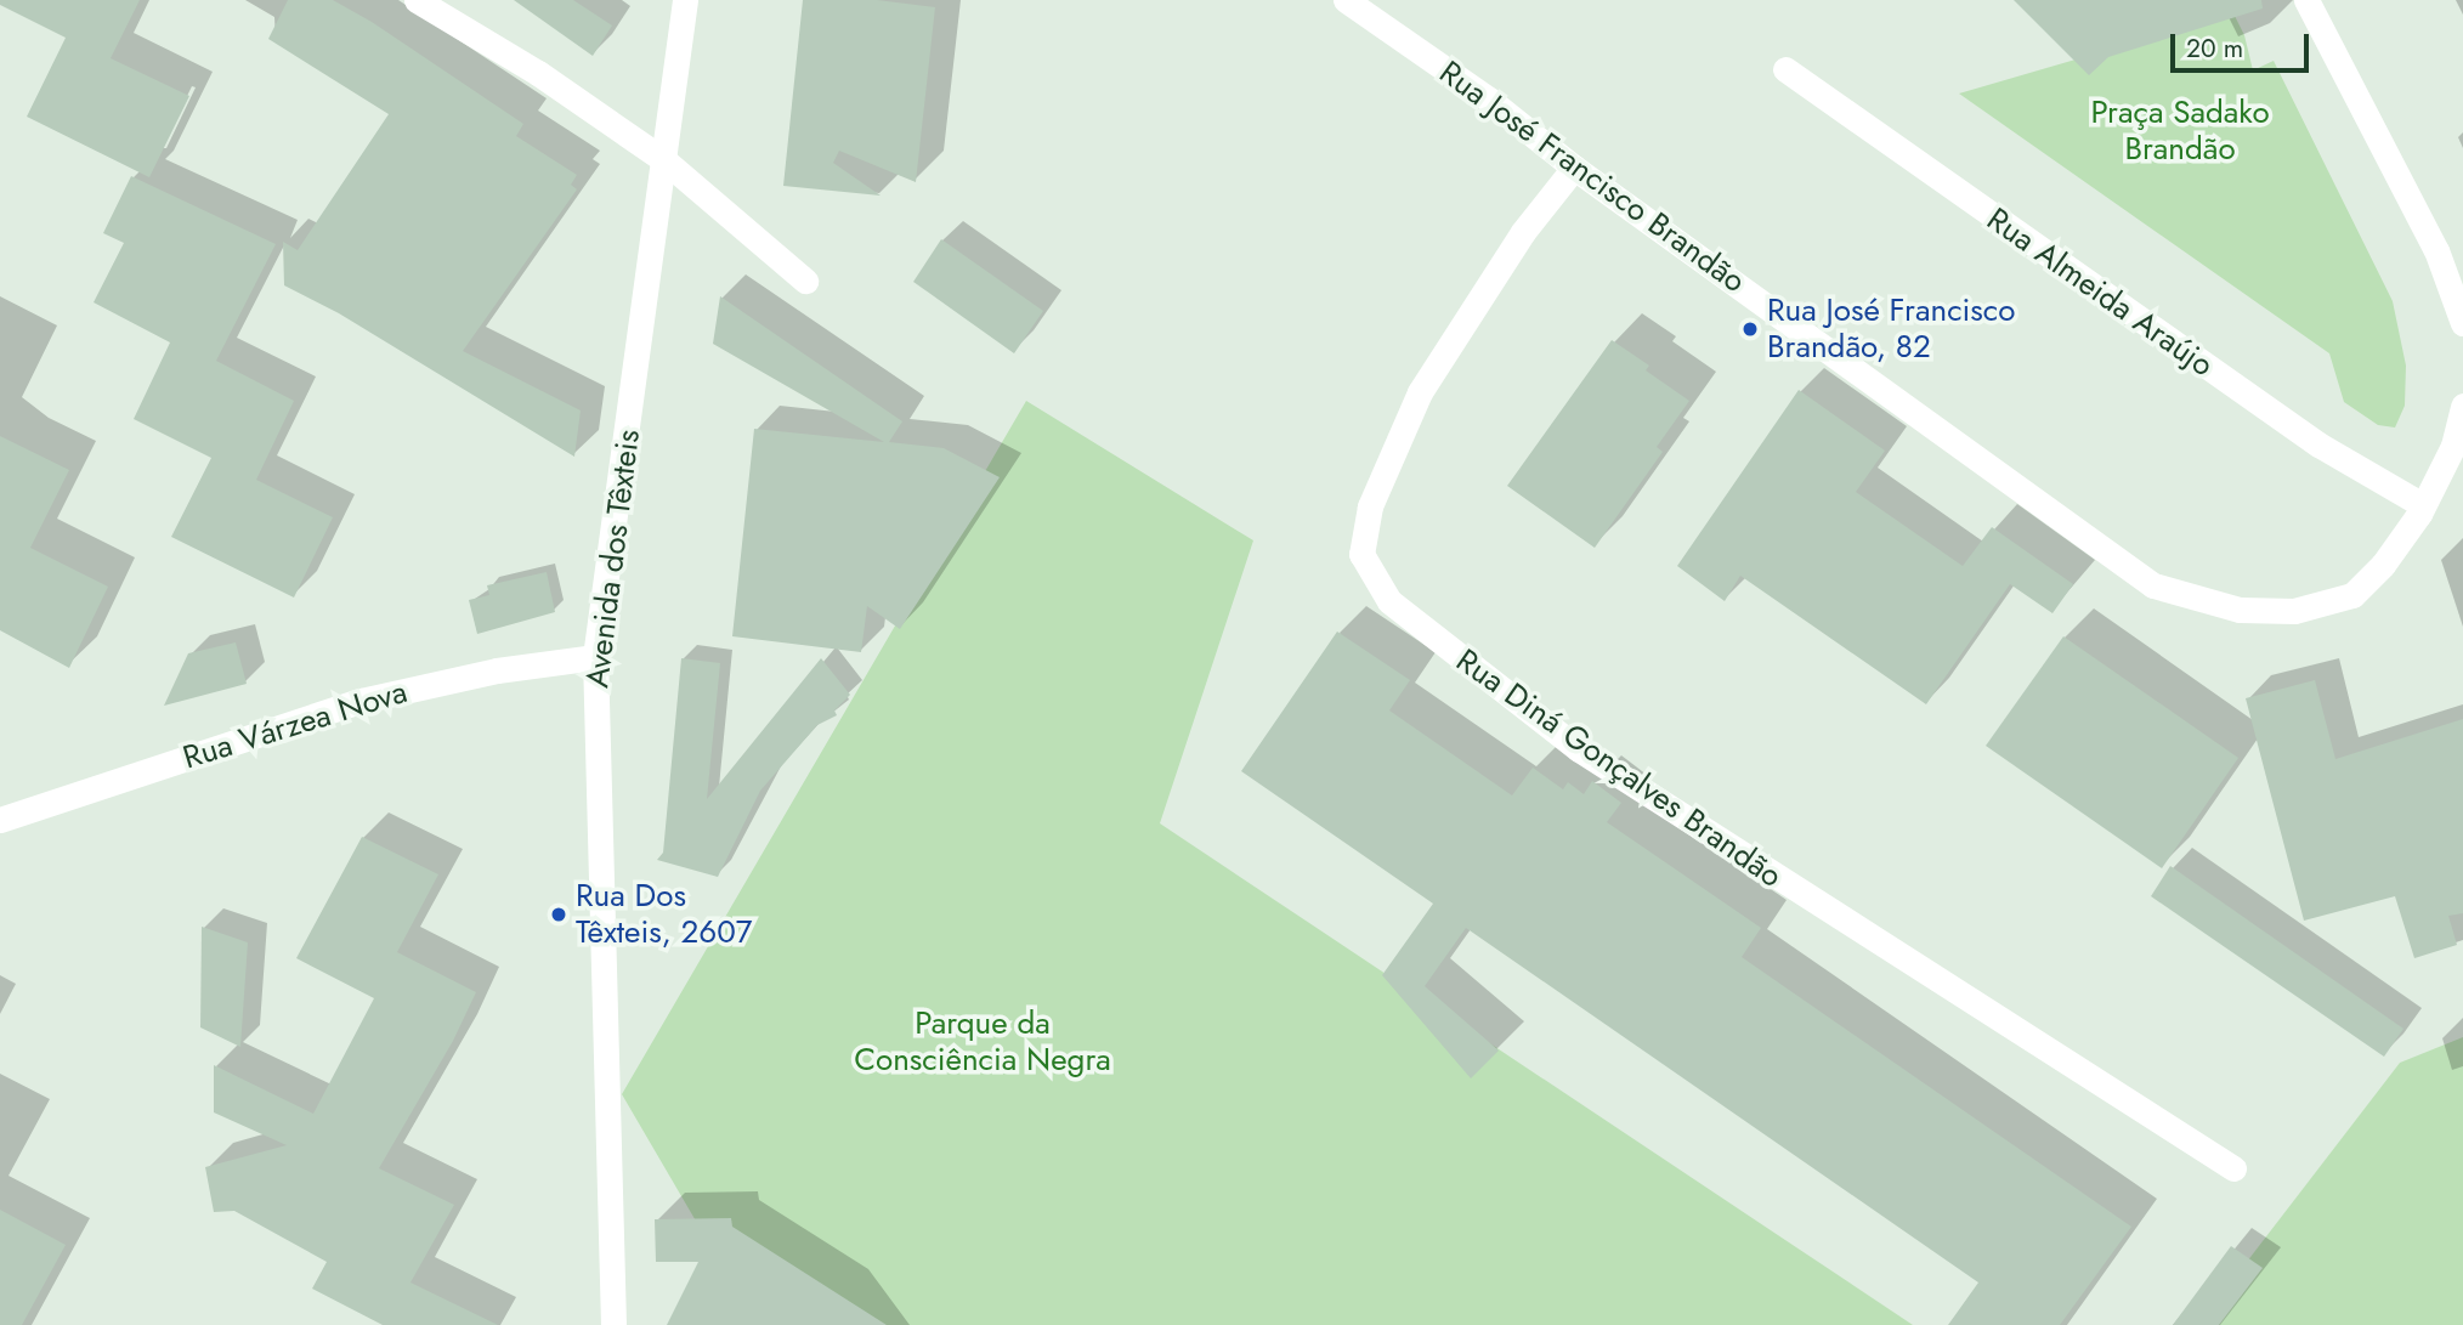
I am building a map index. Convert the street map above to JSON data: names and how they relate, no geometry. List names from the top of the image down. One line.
{"streets":{"street":["Rua José Francisco Brandão","Rua Almeida Araújo","Avenida dos Têxteis","Rua Várzea Nova","Rua Diná Gonçalves Brandão"]},"crossings":[["Rua José Francisco Brandão","Rua Almeida Araújo"],["Rua José Francisco Brandão","Rua Diná Gonçalves Brandão"],["Avenida dos Têxteis","Rua Várzea Nova"]],"parks":["Praça Sadako Brandão","Parque da Consciência Negra"],"places":["Rua José Francisco Brandão, 82","Rua Dos Têxteis, 2607"],"scale_bar":"20 m"}
